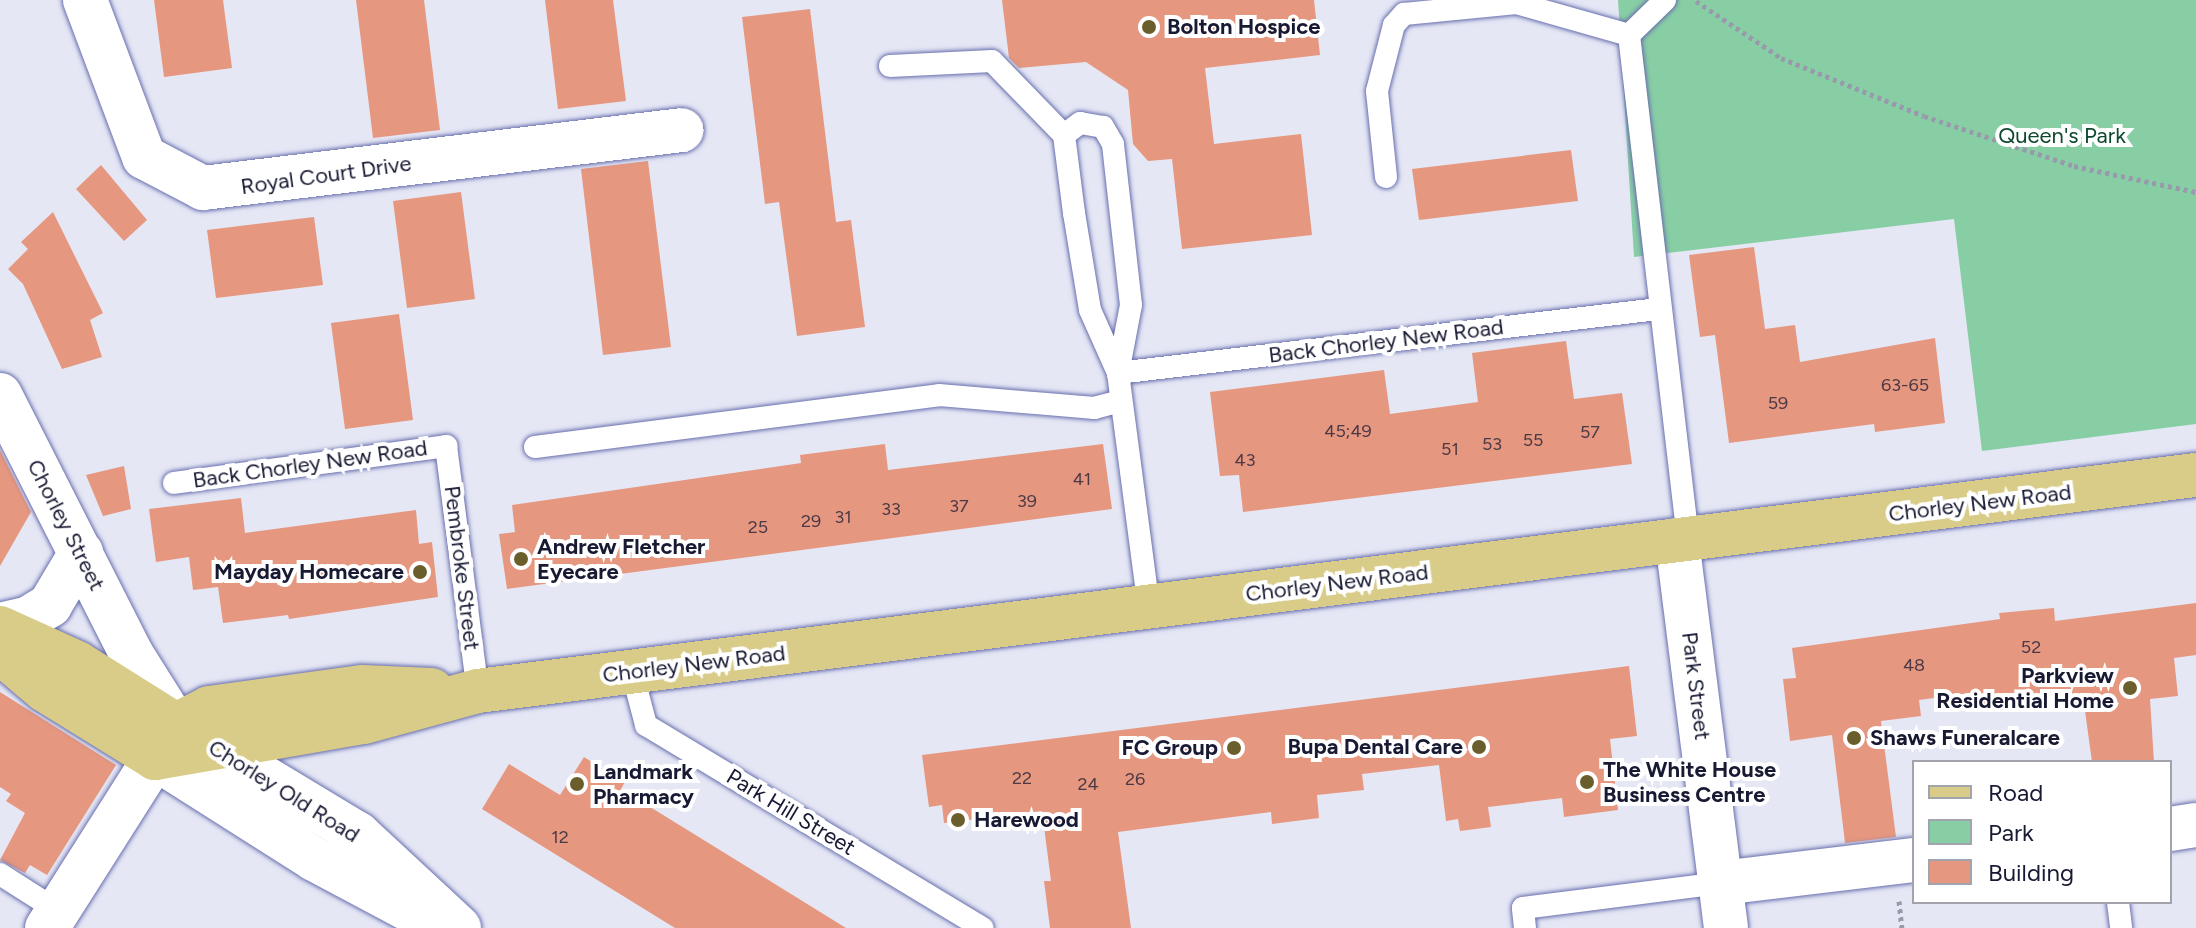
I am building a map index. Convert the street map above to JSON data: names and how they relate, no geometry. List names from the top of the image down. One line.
{"streets":{"main road":["Chorley New Road"],"street":["Royal Court Drive","Chorley Street","Park Street","Chorley Old Road"],"lane":["Back Chorley New Road","Pembroke Street","Park Hill Street"]},"crossings":[["Back Chorley New Road","Pembroke Street"],["Chorley New Road","Chorley Street"],["Chorley New Road","Pembroke Street"],["Chorley New Road","Park Street"],["Chorley New Road","Chorley Old Road"],["Chorley New Road","Park Hill Street"],["Chorley Street","Chorley Old Road"]],"parks":["Queen's Park"],"places":["Bolton Hospice","Andrew Fletcher Eyecare","Mayday Homecare","Parkview Residential Home","Shaws Funeralcare","Bupa Dental Care","FC Group","The White House Business Centre","Landmark Pharmacy","Harewood"],"house_numbers":["63-65","59","45;49","57","55","53","51","43","41","39","37","33","31","29","25","52","48","22","26","24","12"],"legend":["Road","Park","Building"]}
